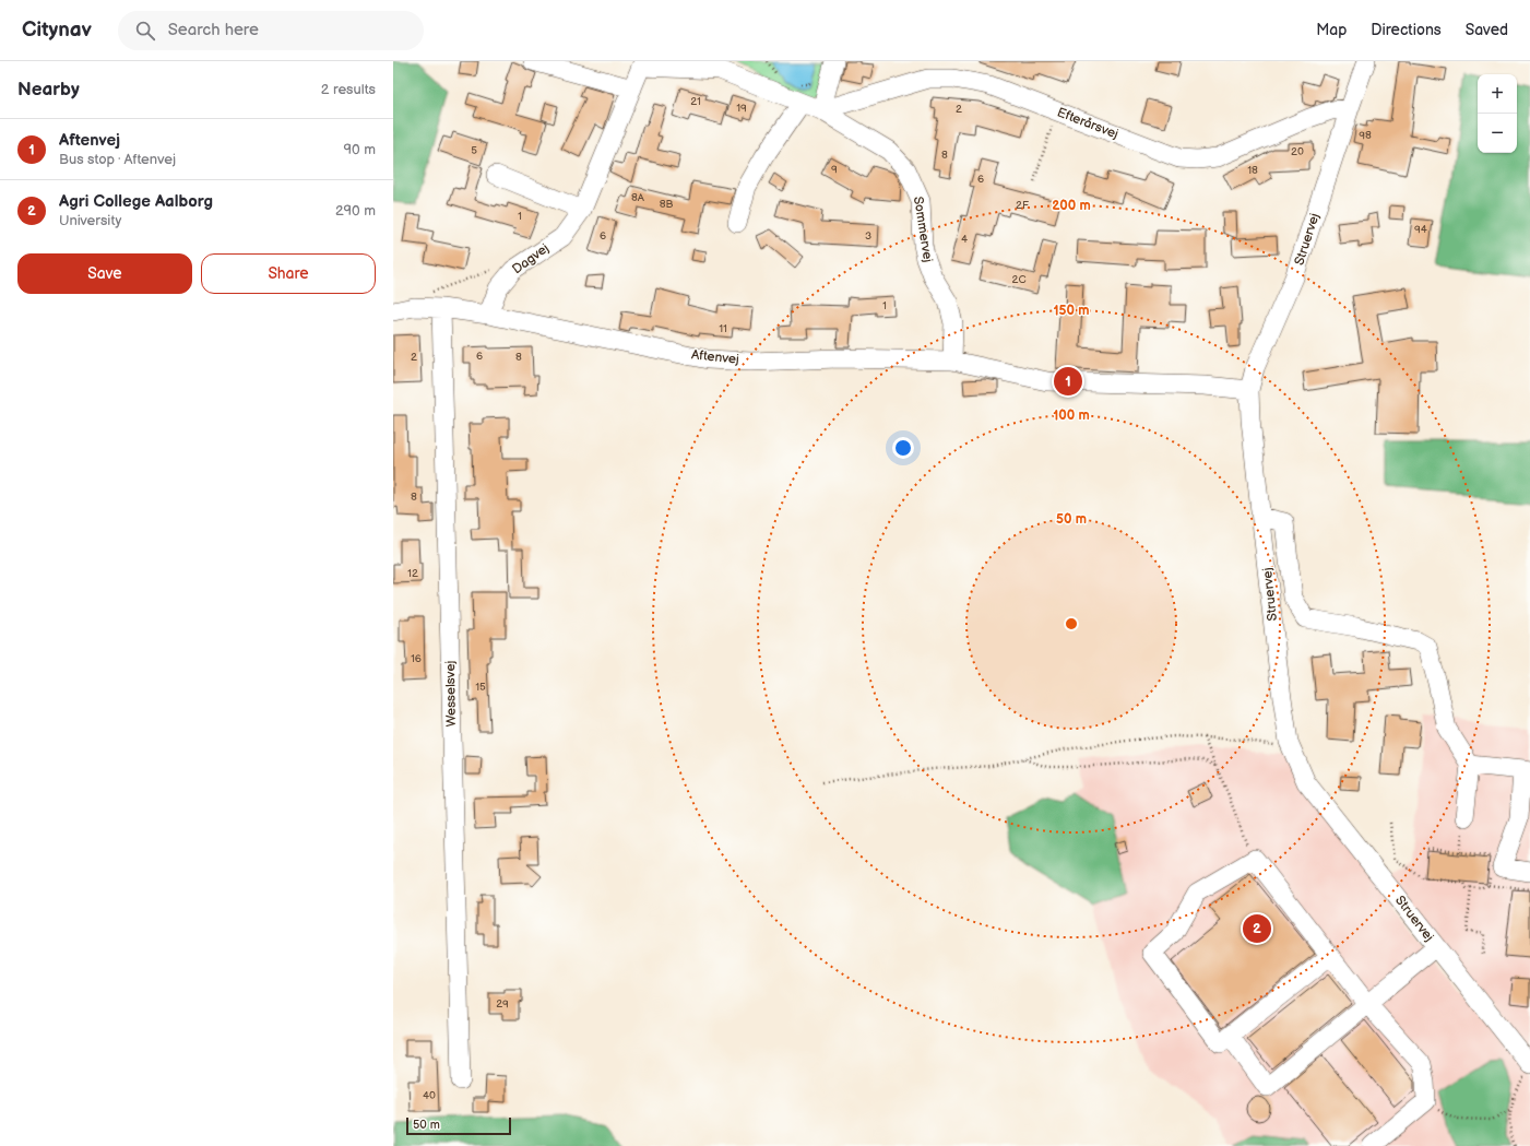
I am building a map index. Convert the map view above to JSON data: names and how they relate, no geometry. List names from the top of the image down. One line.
{"streets":{"street":["Efterårsvej","Sommervej","Struervej","Dagvej","Aftenvej","Wesselsvej"]},"crossings":[["Efterårsvej","Sommervej"],["Efterårsvej","Struervej"],["Sommervej","Dagvej"],["Sommervej","Aftenvej"],["Struervej","Aftenvej"],["Dagvej","Aftenvej"],["Aftenvej","Wesselsvej"]],"house_numbers":["21","19","2","98","5","20","8","9","18","6","8A","8B","2F","1","94","6","3","4","2C","1","11","6","2","8","8","12","16","15","29","40"],"scale_bar":"50 m","page":{"header":"Citynav","search":"Search here","nav":["Map","Directions","Saved"],"heading":["Nearby","2 results"],"map_buttons":["+","−"],"list":[{"mark":"1","name":"Aftenvej","note":"Bus stop · Aftenvej","value":"90 m"},{"mark":"2","name":"Agri College Aalborg","note":"University","value":"290 m"}],"buttons":["Save","Share"],"pins":["1","2"],"scale":"50 m"},"rings":["200 m","150 m","100 m","50 m"]}
